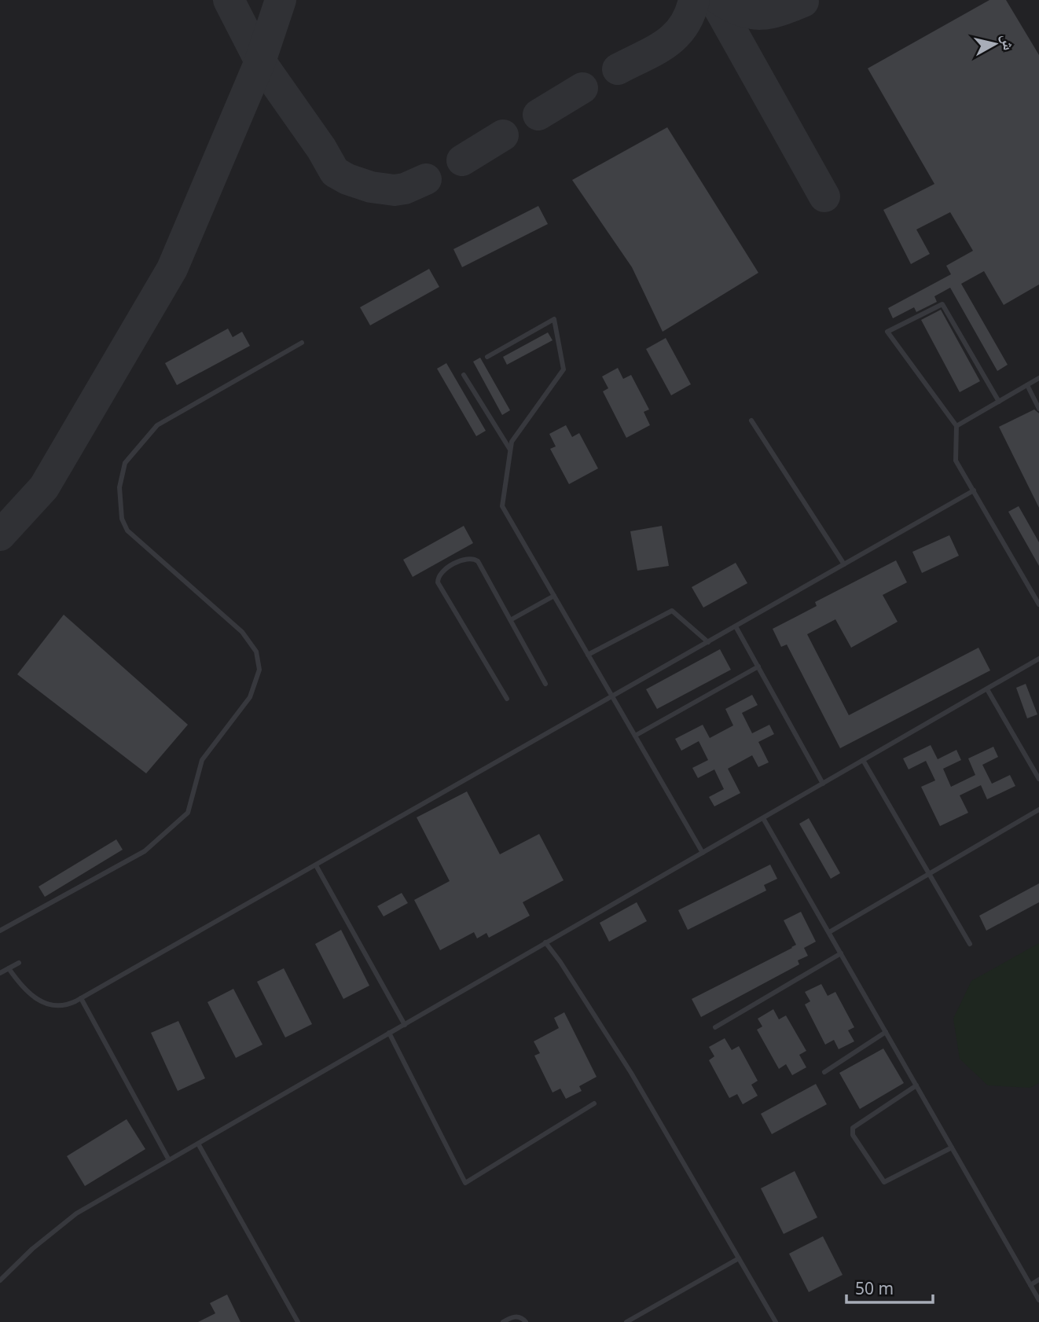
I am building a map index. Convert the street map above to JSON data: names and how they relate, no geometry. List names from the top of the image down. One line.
{"scale_bar":"50 m","north":"right"}
